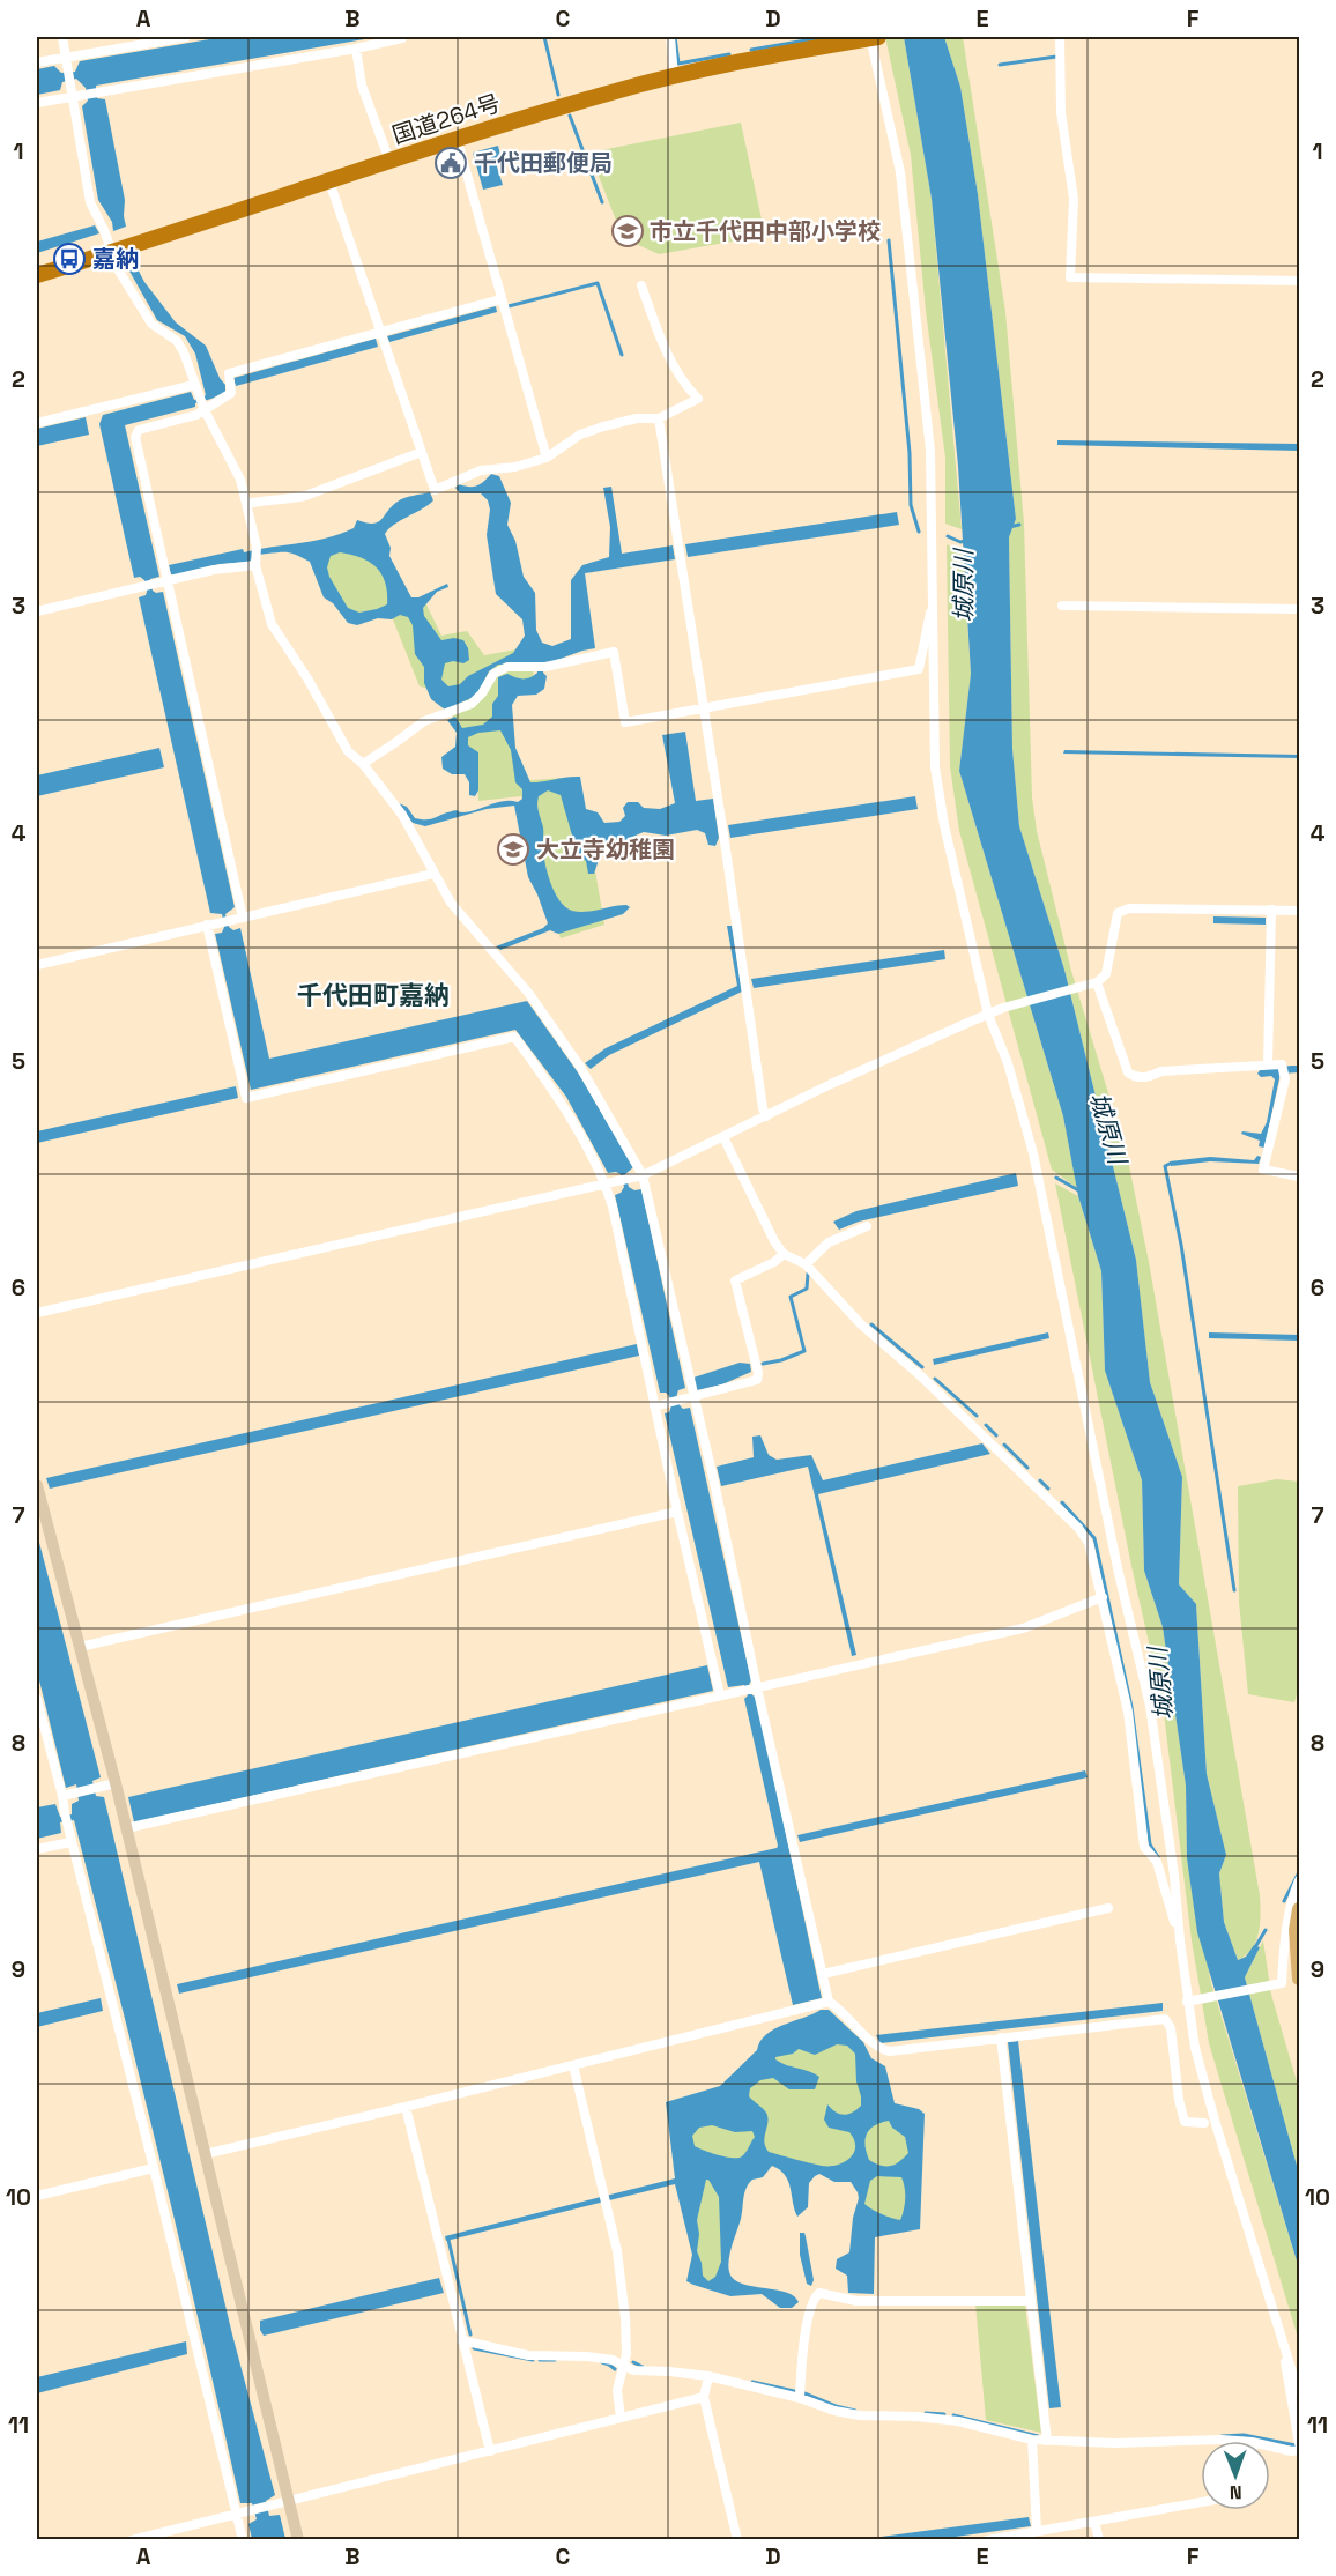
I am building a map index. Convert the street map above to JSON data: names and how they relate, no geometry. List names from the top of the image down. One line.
{"streets":{"highway":["国道264号"]},"districts":["千代田町嘉納"],"water":["城原川"],"places":{"public building":["千代田郵便局"],"school or university":["市立千代田中部小学校","大立寺幼稚園"],"bus stop":["嘉納"]},"north":"bottom","grid":{"columns":["A","B","C","D","E","F"],"rows":["1","2","3","4","5","6","7","8","9","10","11"]}}
